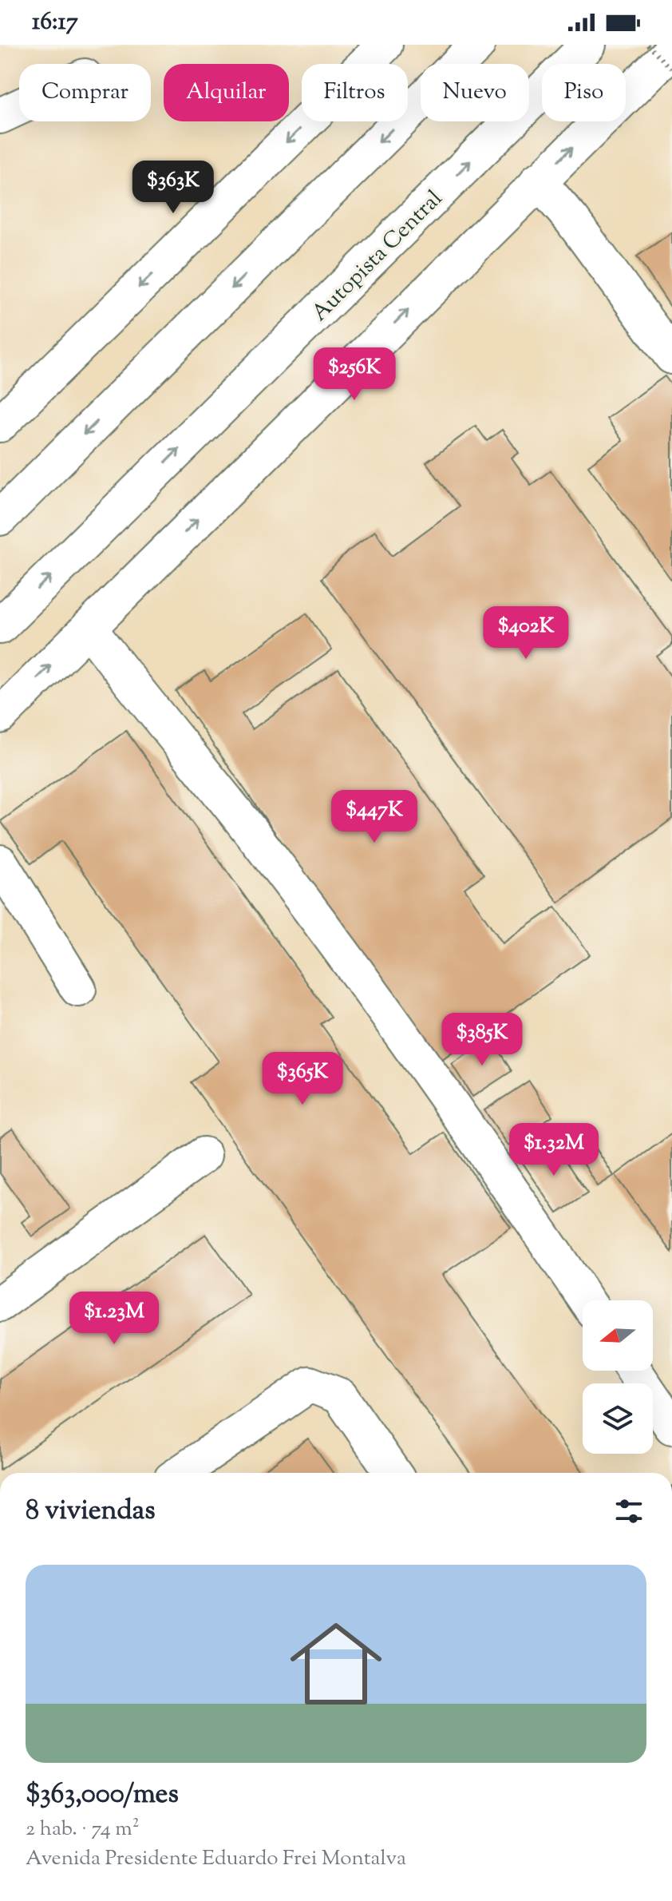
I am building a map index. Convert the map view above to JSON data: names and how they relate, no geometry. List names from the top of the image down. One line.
{"streets":{"main road":["Autopista Central"]},"north":"left","page":{"status":"16:17","chip":["Comprar","Alquilar","Filtros","Nuevo","Piso"],"price":["$363K","$256K","$402K","$447K","$385K","$365K","$1.32M","$1.23M"],"heading":"8 viviendas","list":[{"name":"$363,000/mes","note":"2 hab. · 74 m² · Avenida Presidente Eduardo Frei Montalva"}]}}
